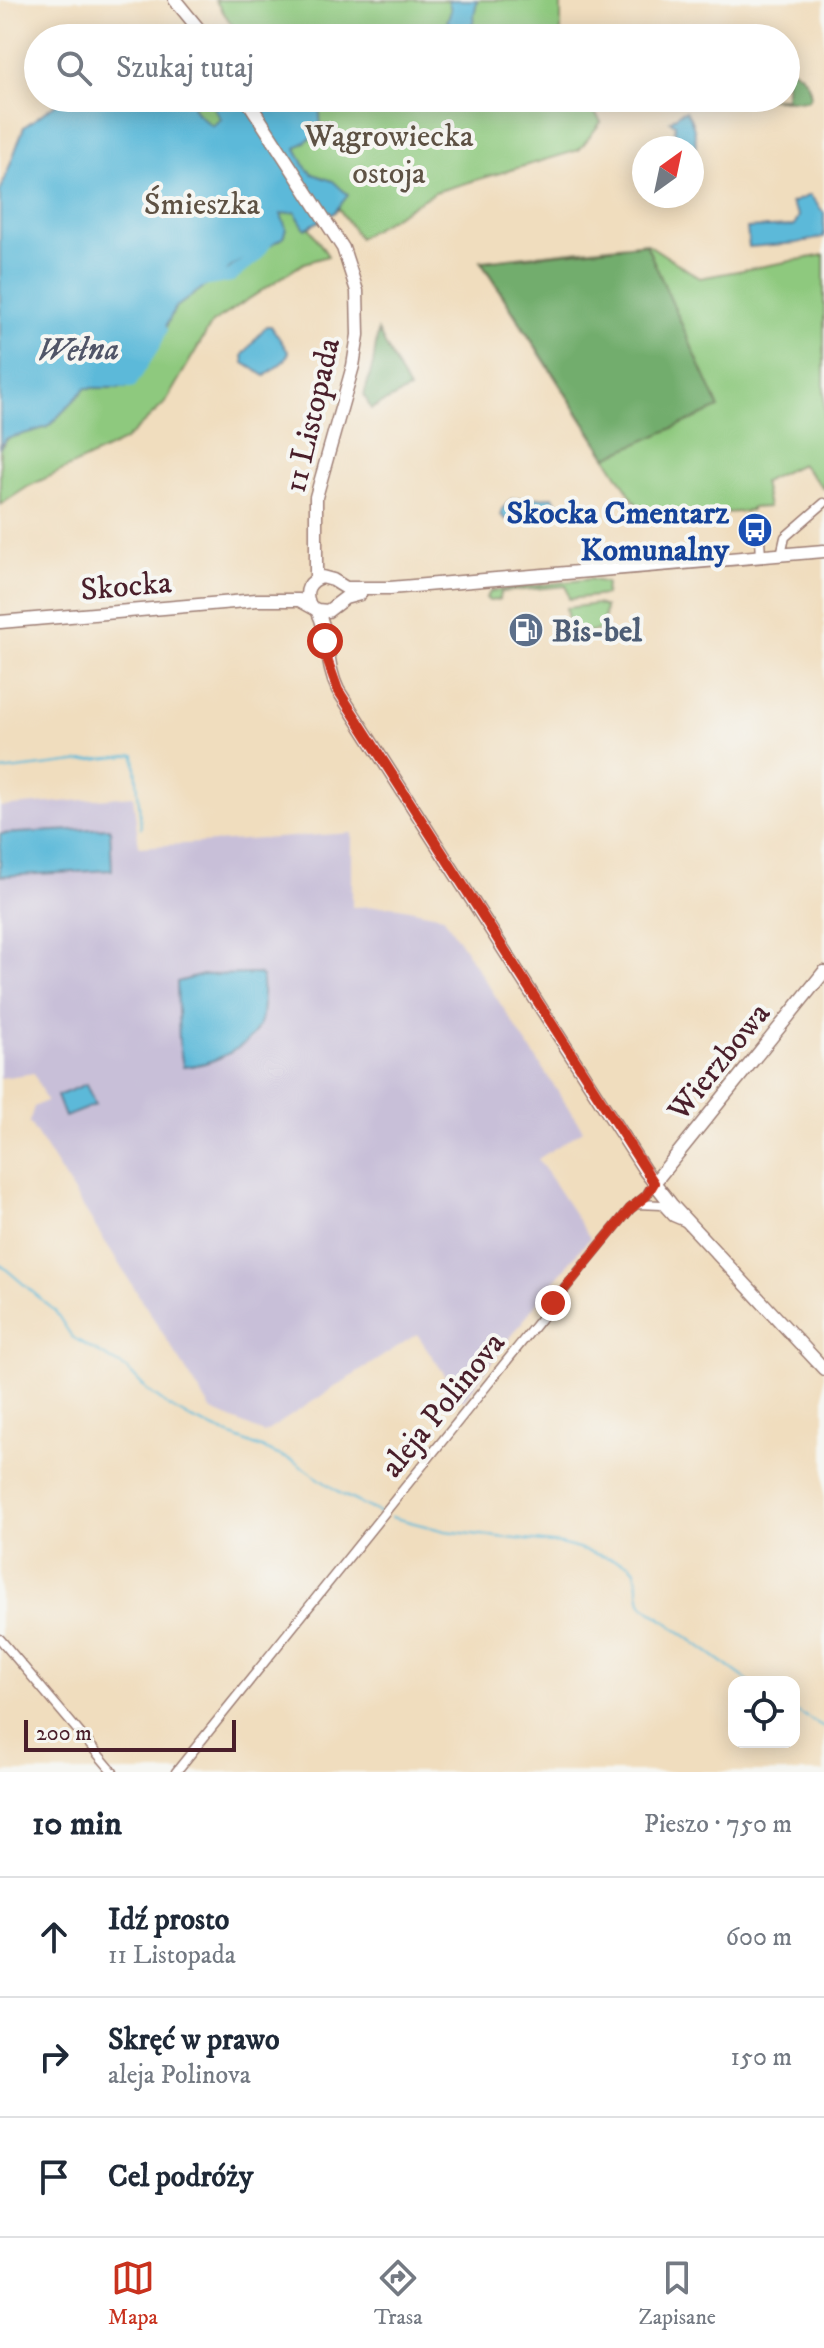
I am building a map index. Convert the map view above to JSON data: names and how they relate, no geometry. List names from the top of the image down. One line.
{"streets":{"main road":["11 Listopada","Skocka","Wierzbowa"],"street":["aleja Polinova"]},"crossings":[["11 Listopada","Skocka"],["Wierzbowa","aleja Polinova"]],"water":["Wełna"],"parks":["Wągrowiecka ostoja","Śmieszka"],"places":{"bus stop":["Skocka Cmentarz Komunalny"],"fuel station":["Bis-bel"]},"scale_bar":"200 m","north":"top right","page":{"search":"Szukaj tutaj","scale":"200 m","heading":["10 min","Pieszo · 750 m"],"list":[["Idź prosto","11 Listopada","600 m"],["Skręć w prawo","aleja Polinova","150 m"],"Cel podróży"],"nav":["Mapa","Trasa","Zapisane"]}}
